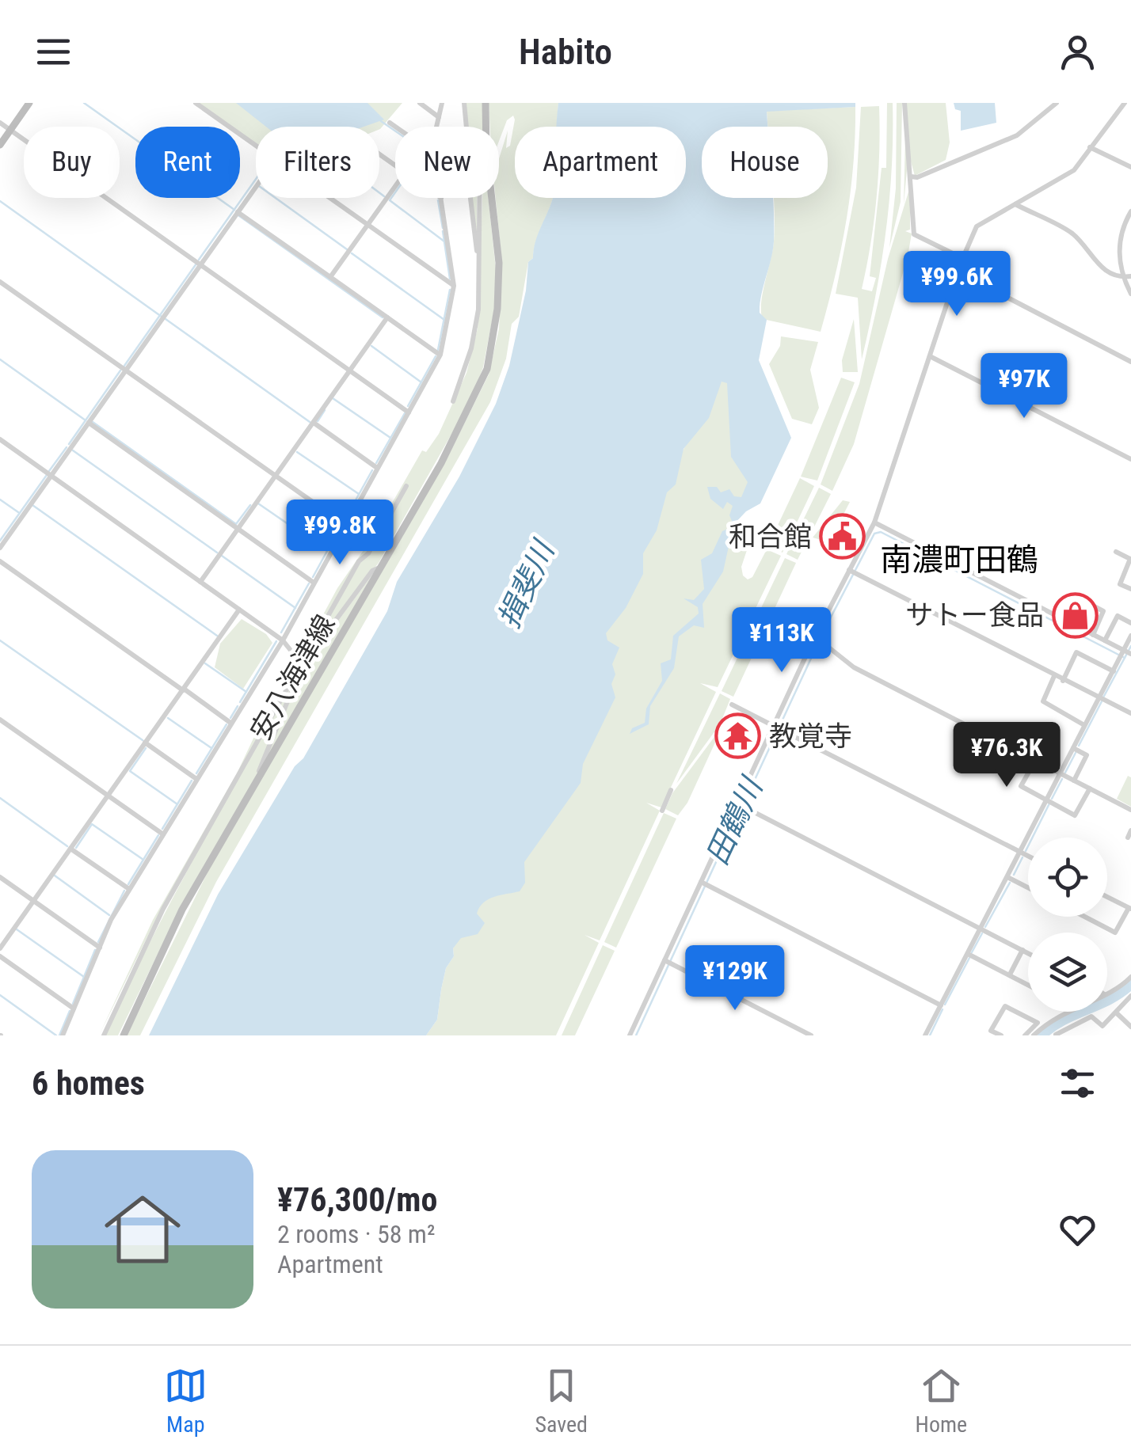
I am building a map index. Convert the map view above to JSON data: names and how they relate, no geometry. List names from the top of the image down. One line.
{"streets":{"main road":["安八海津線"]},"districts":["南濃町田鶴"],"water":["揖斐川","田鶴川"],"places":{"public building":["和合館"],"shop":["サトー食品"],"temple":["教覚寺"]},"page":{"header":"Habito","chip":["Buy","Rent","Filters","New","Apartment","House"],"price":["¥99.6K","¥97K","¥99.8K","¥113K","¥76.3K","¥129K"],"heading":"6 homes","list":[{"name":"¥76,300/mo","note":"2 rooms · 58 m² · Apartment"}],"tabs":["Map","Saved","Home"]}}
